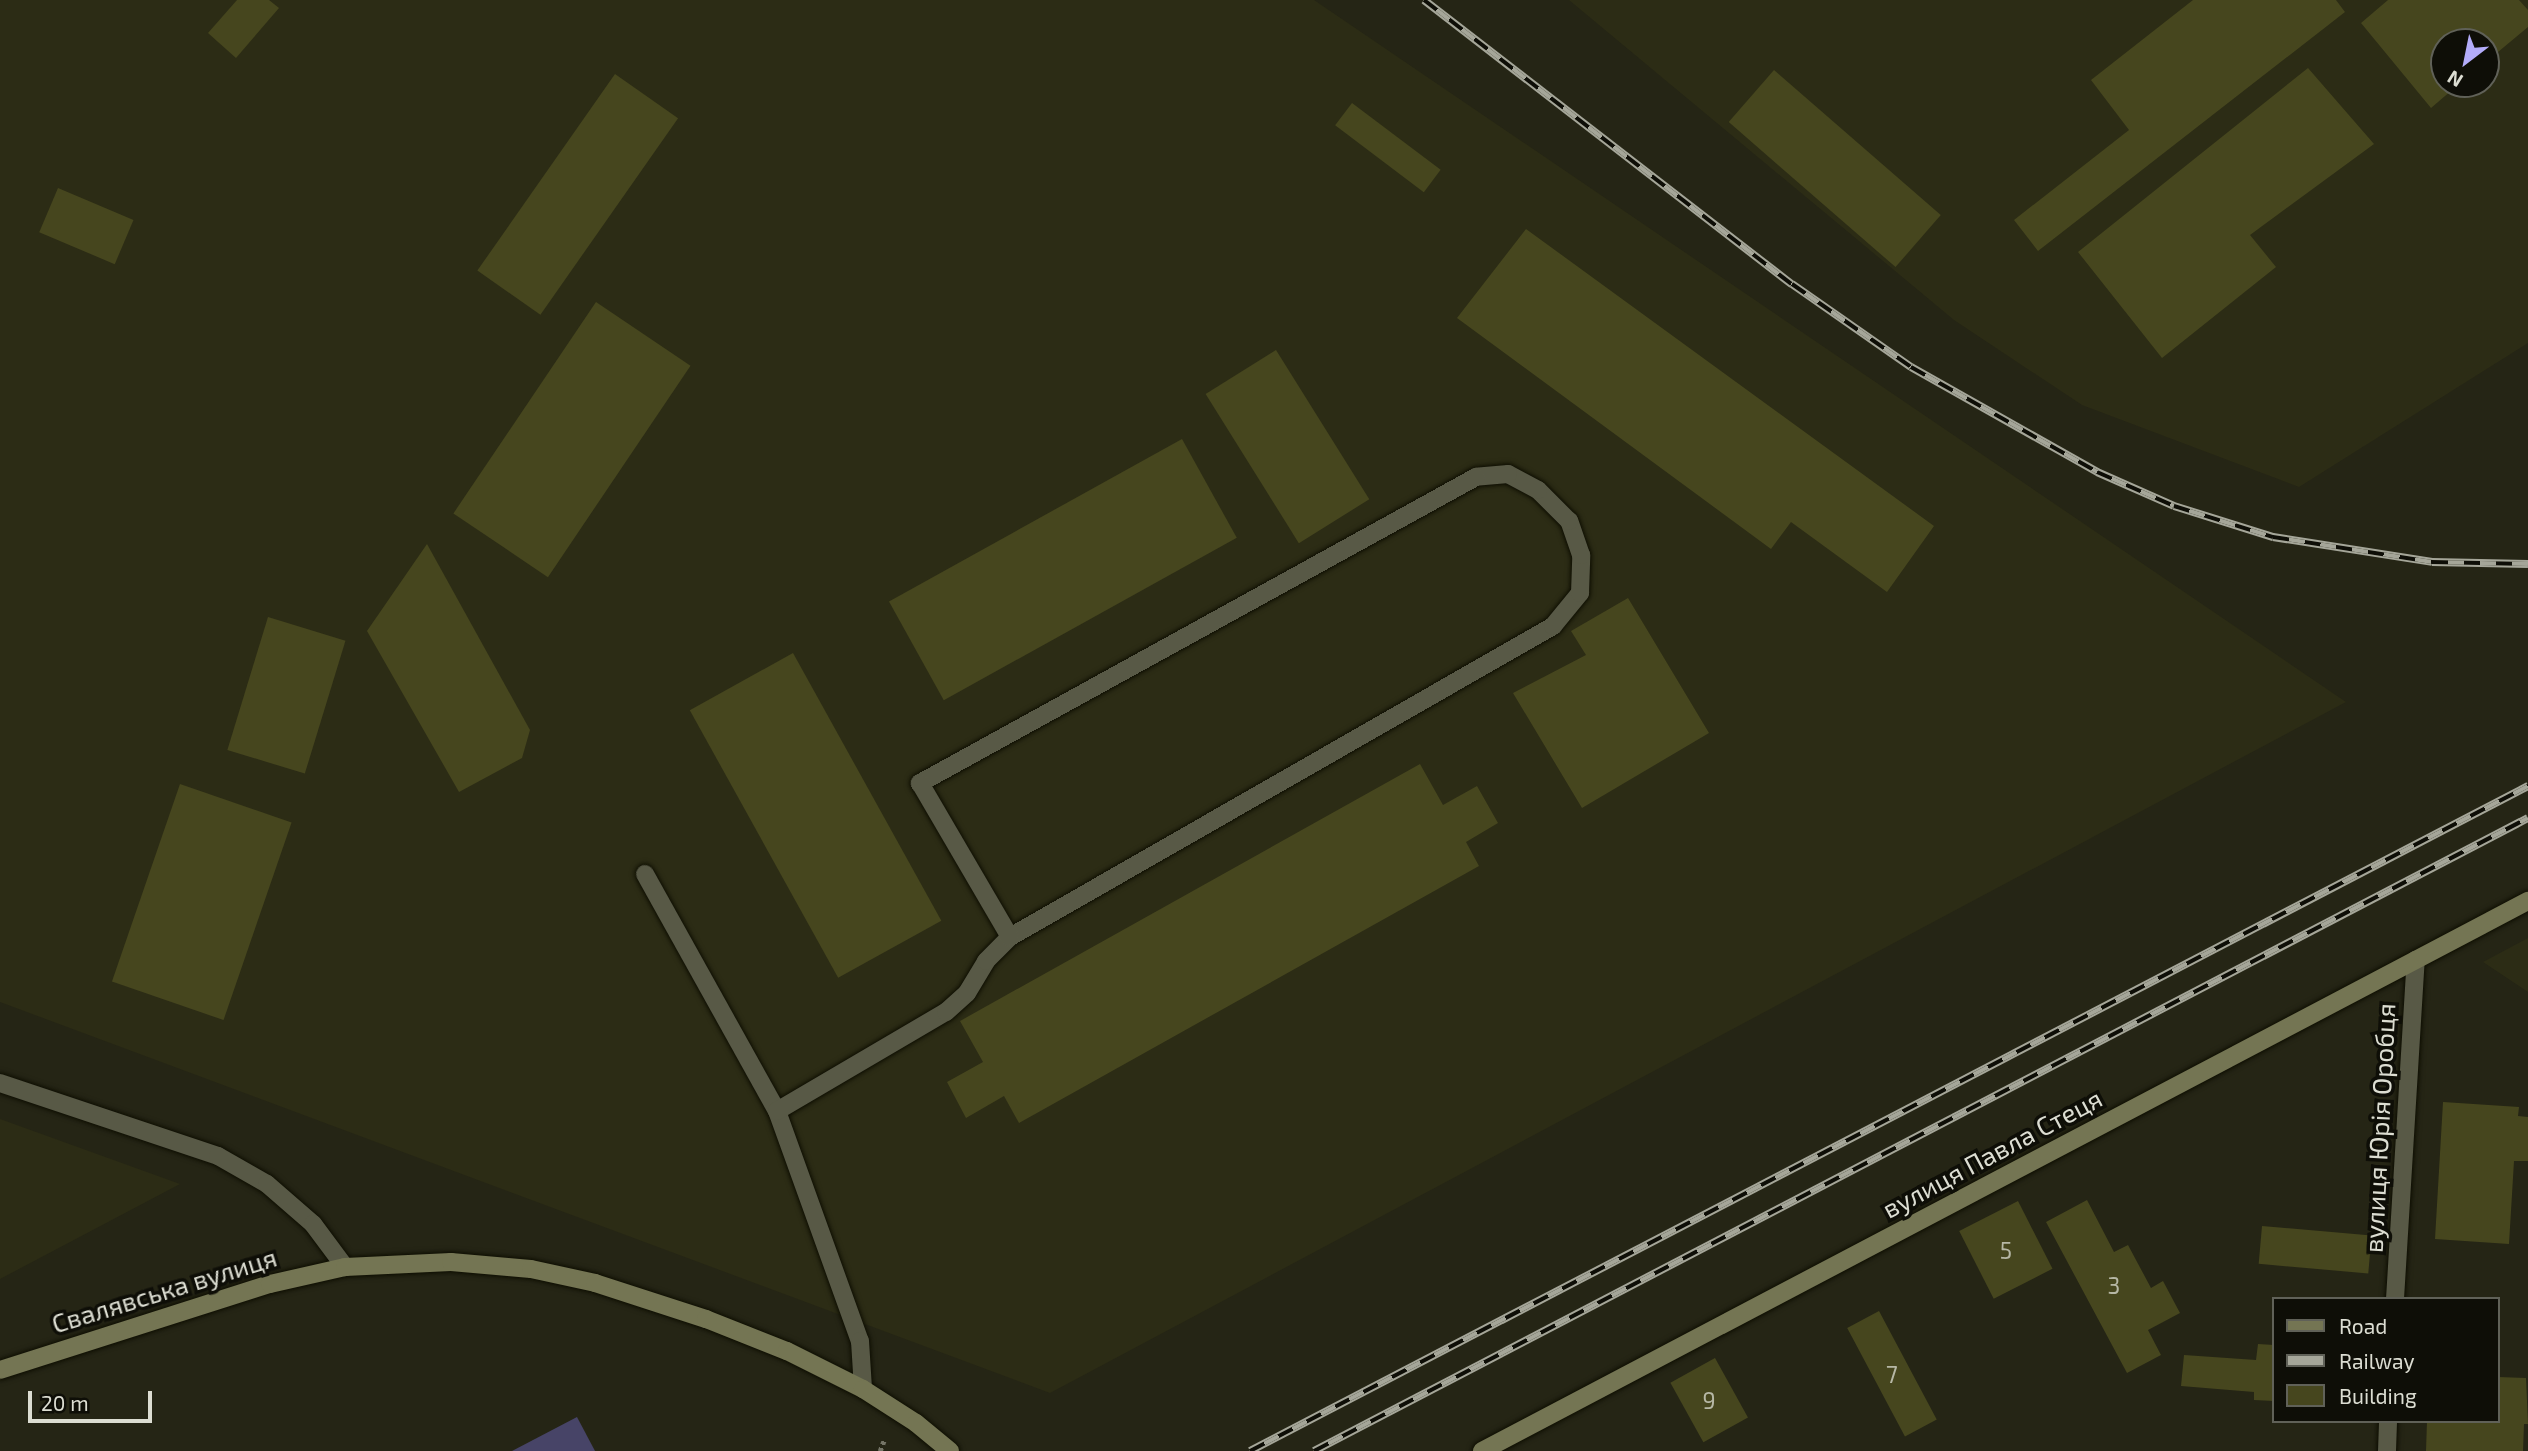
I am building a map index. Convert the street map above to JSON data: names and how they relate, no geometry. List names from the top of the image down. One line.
{"streets":{"street":["вулиця Юрія Оробця","вулиця Павла Стеця","Свалявська вулиця"]},"crossings":[["вулиця Юрія Оробця","вулиця Павла Стеця"]],"house_numbers":["5","3","7","9"],"legend":["Road","Railway","Building"],"scale_bar":"20 m","north":"bottom left"}
